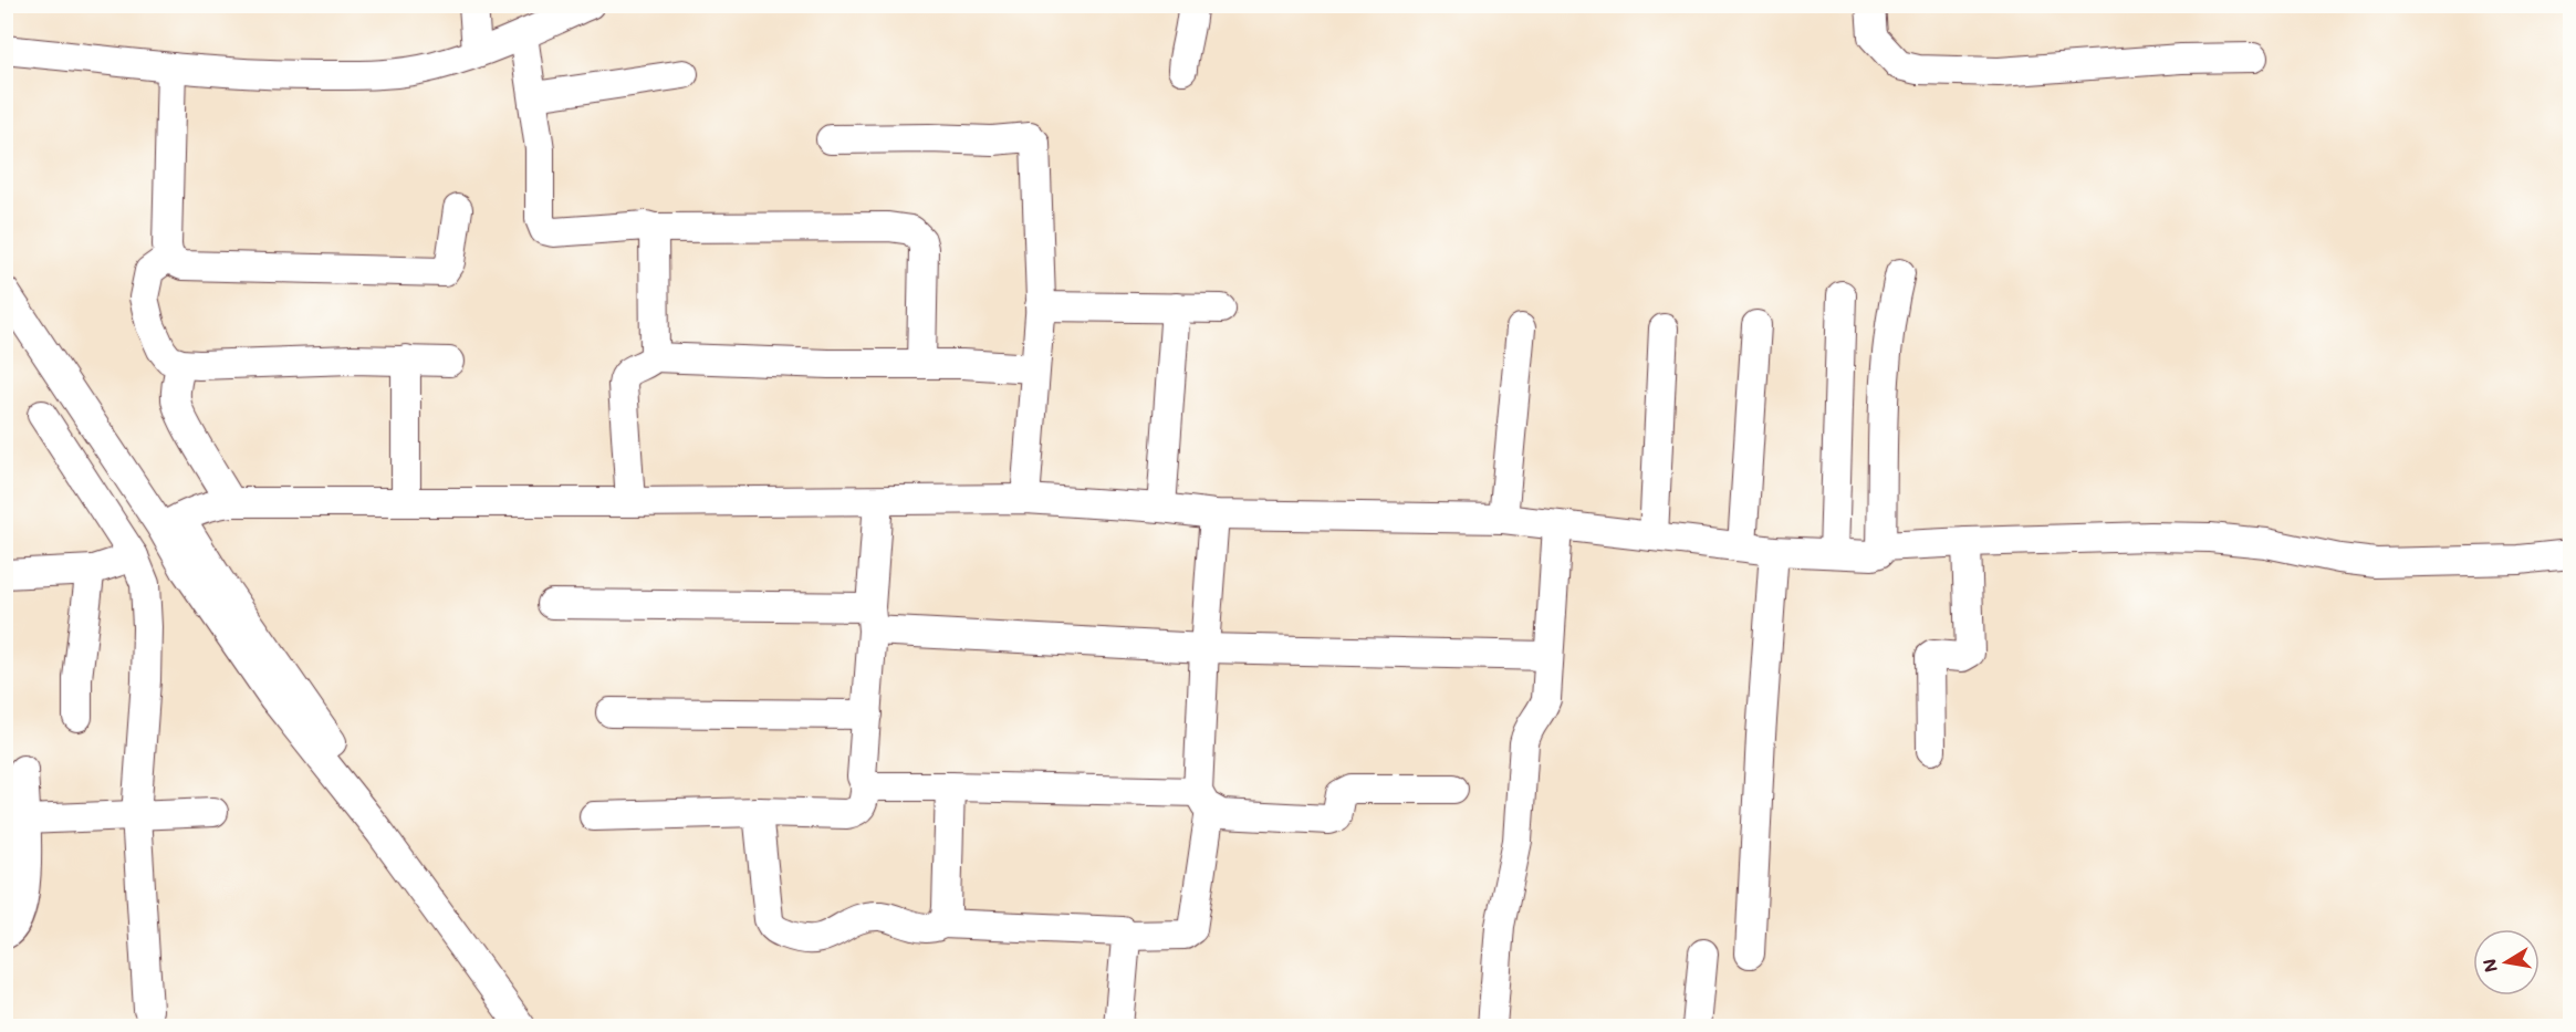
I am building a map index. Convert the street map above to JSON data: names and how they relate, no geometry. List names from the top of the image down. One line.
{"north":"left"}
